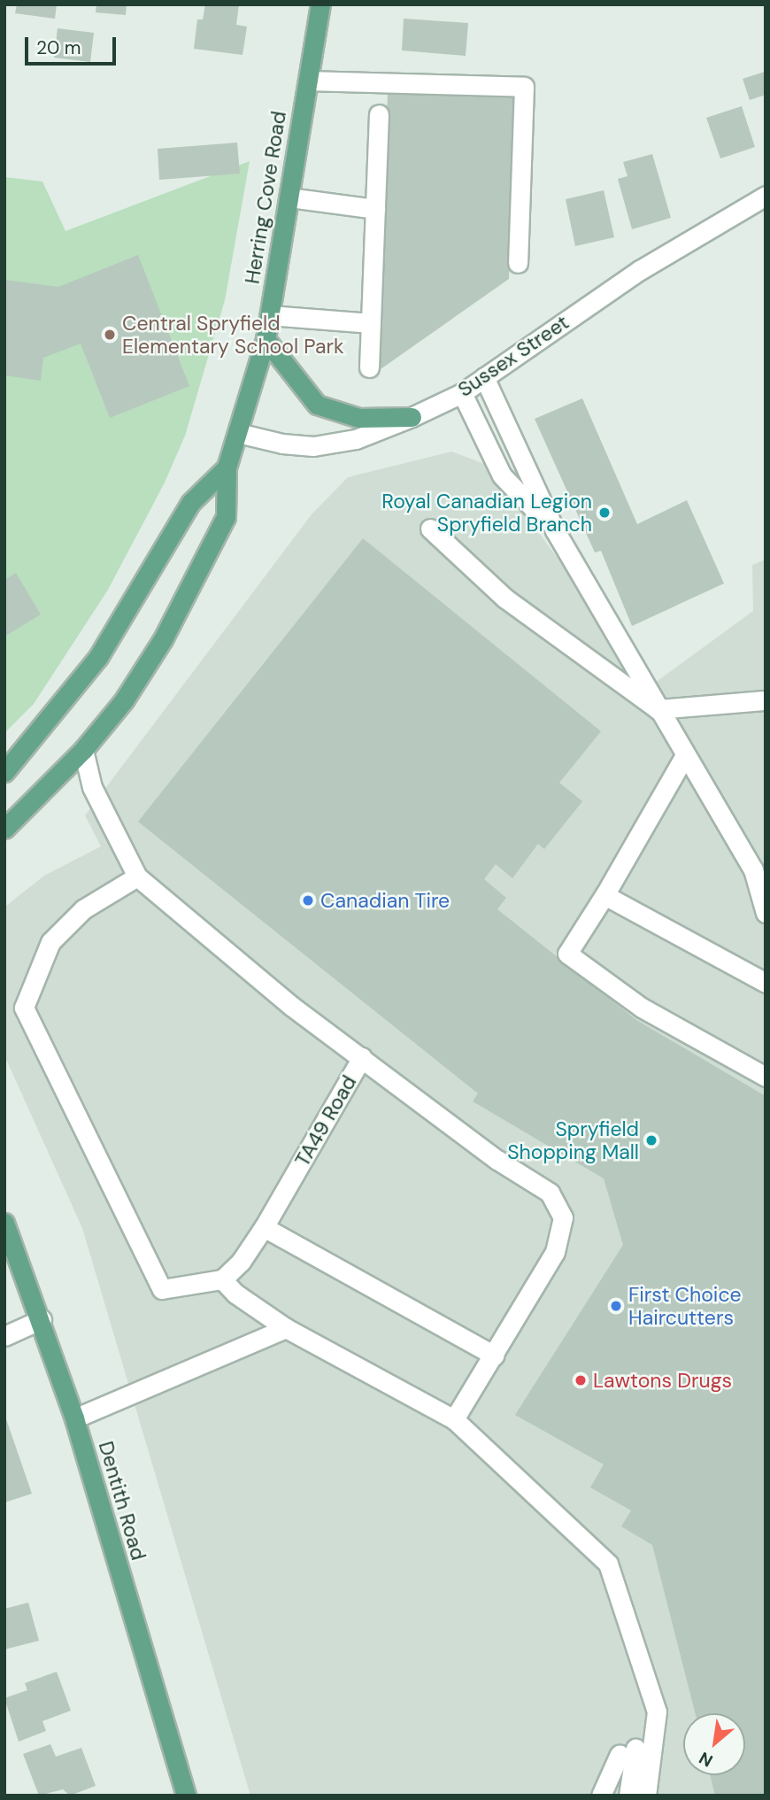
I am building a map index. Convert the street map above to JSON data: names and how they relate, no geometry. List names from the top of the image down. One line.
{"streets":{"main road":["Herring Cove Road","Dentith Road"],"street":["Sussex Street","TA49 Road"]},"crossings":[["Herring Cove Road","Sussex Street"],["Herring Cove Road","TA49 Road"]],"places":["Central Spryfield Elementary School Park","Royal Canadian Legion Spryfield Branch","Canadian Tire","Spryfield Shopping Mall","First Choice Haircutters","Lawtons Drugs"],"scale_bar":"20 m","north":"bottom left"}
